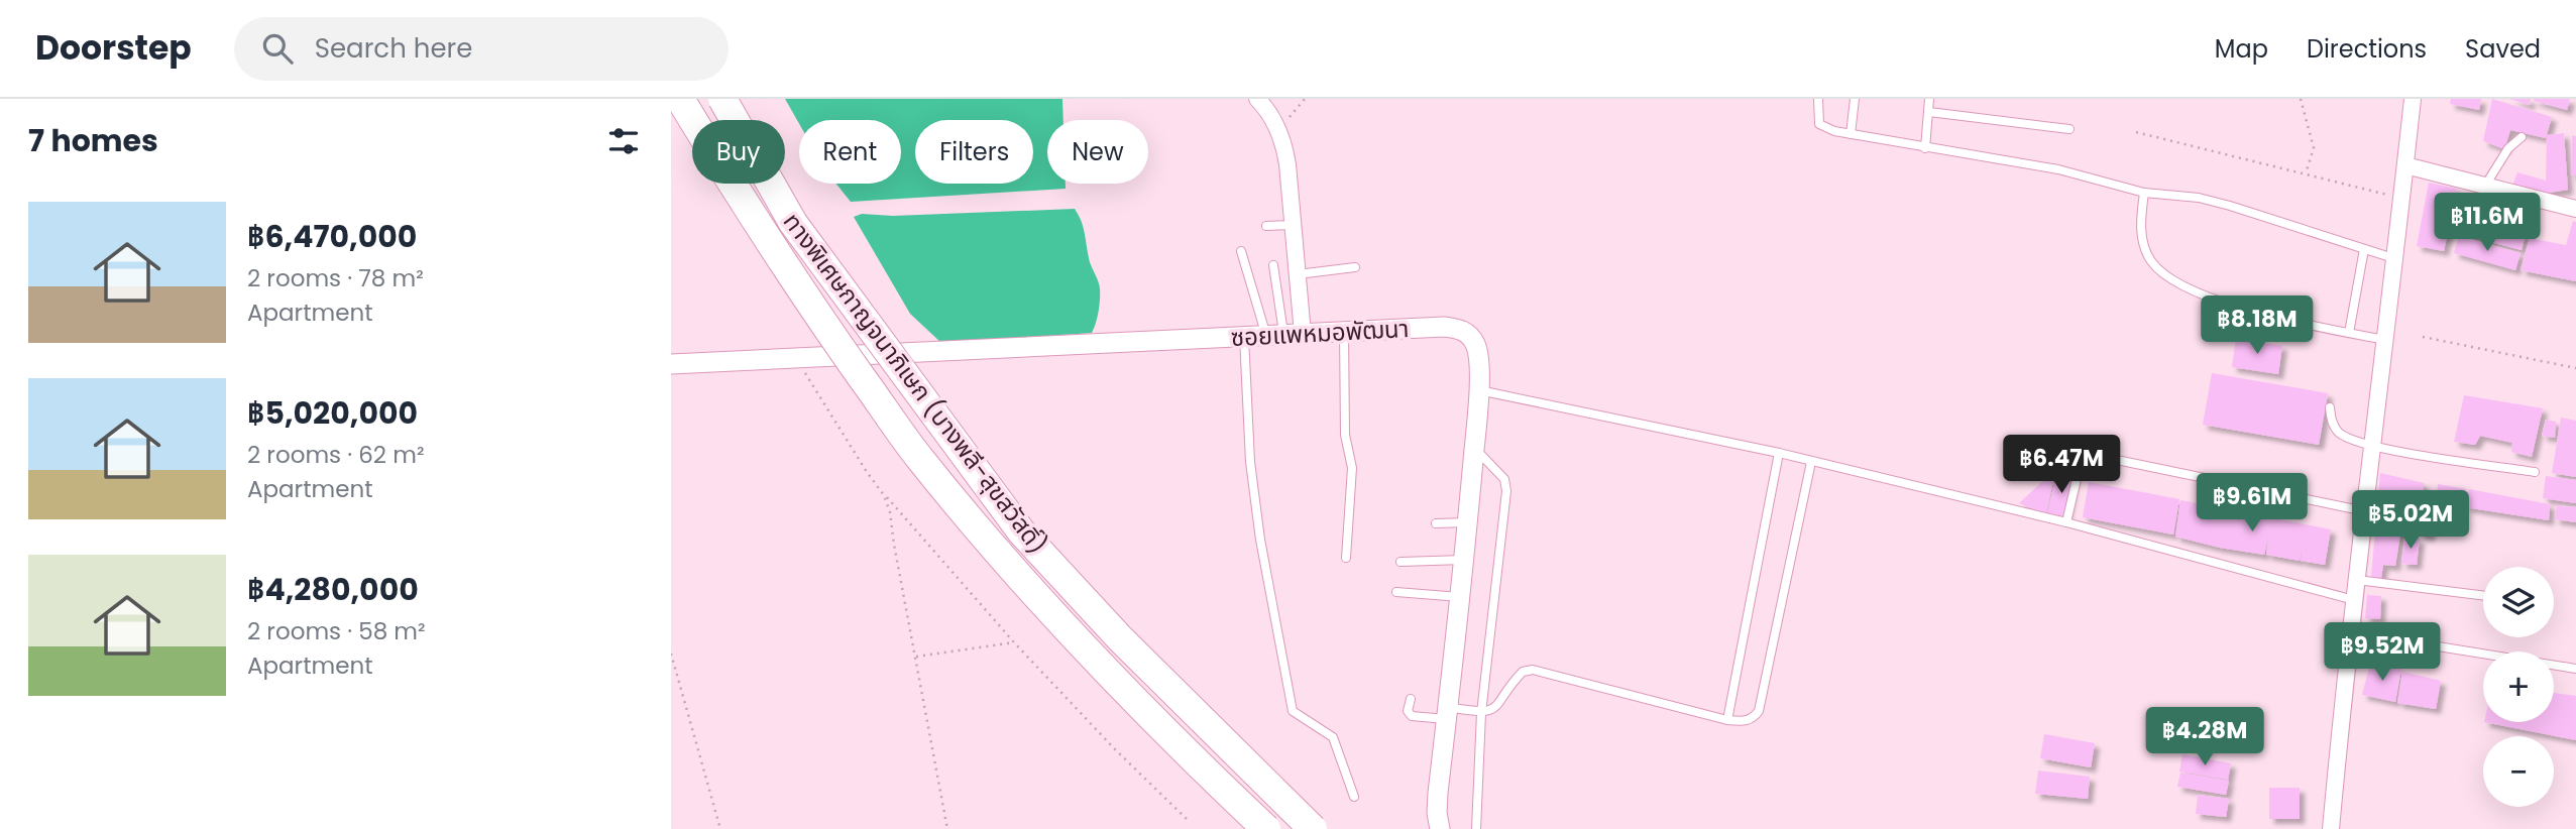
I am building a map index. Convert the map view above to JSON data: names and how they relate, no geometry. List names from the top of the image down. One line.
{"streets":{"highway":["ทางพิเศษกาญจนาภิเษก (บางพลี-สุขสวัสดิ์)"],"street":["ซอยแพหมอพัฒนา"]},"page":{"header":"Doorstep","search":"Search here","nav":["Map","Directions","Saved"],"heading":"7 homes","chip":["Buy","Rent","Filters","New"],"list":[{"name":"฿6,470,000","note":"2 rooms · 78 m² · Apartment"},{"name":"฿5,020,000","note":"2 rooms · 62 m² · Apartment"},{"name":"฿4,280,000","note":"2 rooms · 58 m² · Apartment"}],"price":["฿11.6M","฿8.18M","฿6.47M","฿9.61M","฿5.02M","฿9.52M","฿4.28M"],"map_buttons":["+","−"]}}
